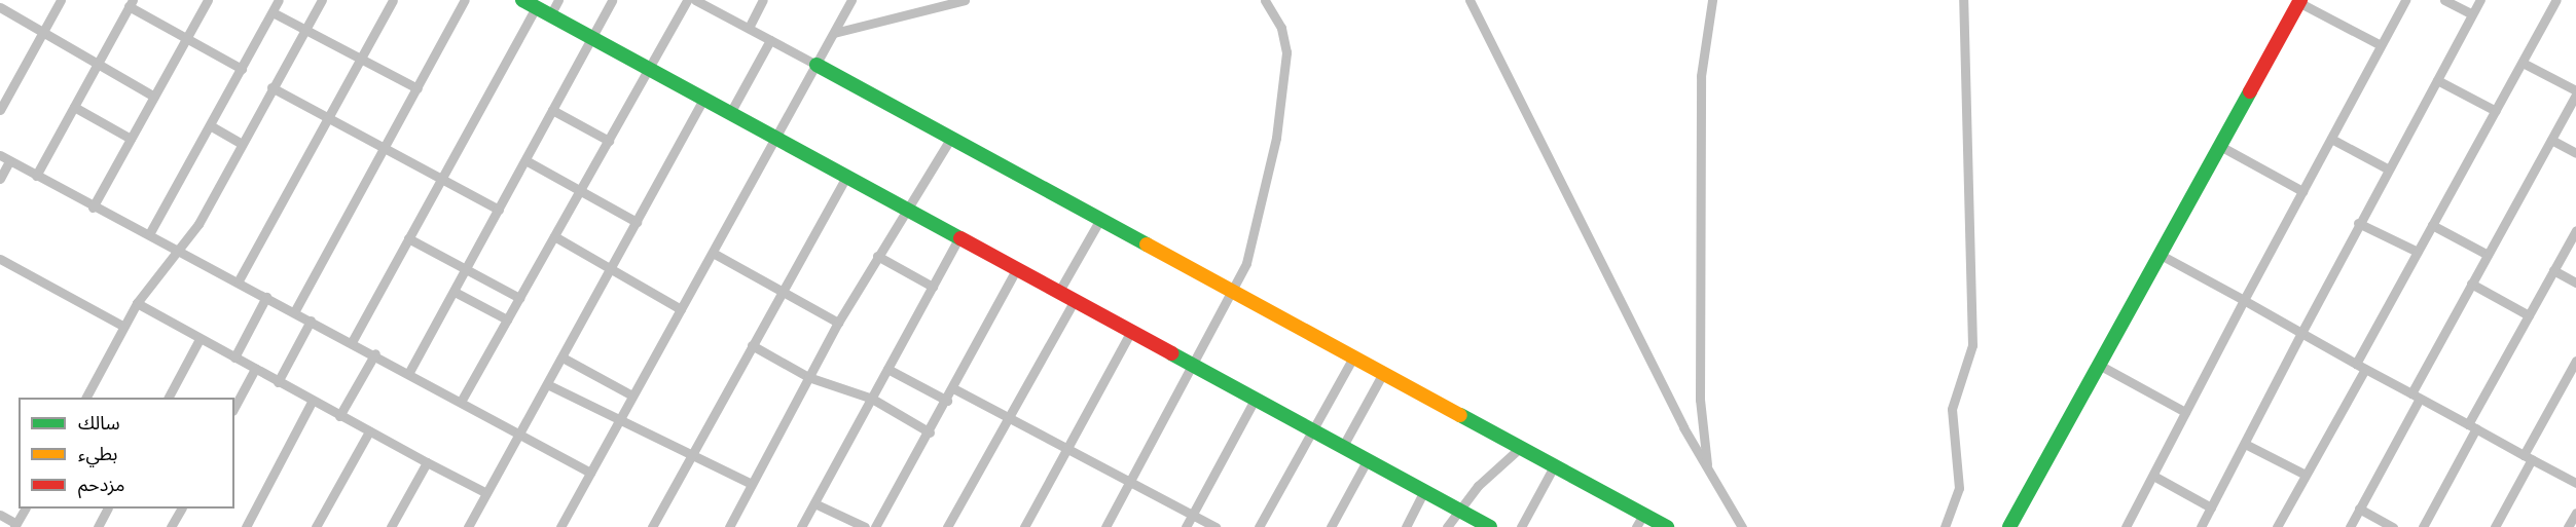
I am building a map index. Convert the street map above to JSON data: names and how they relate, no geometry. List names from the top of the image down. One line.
{"legend":["سالك","بطيء","مزدحم"]}
